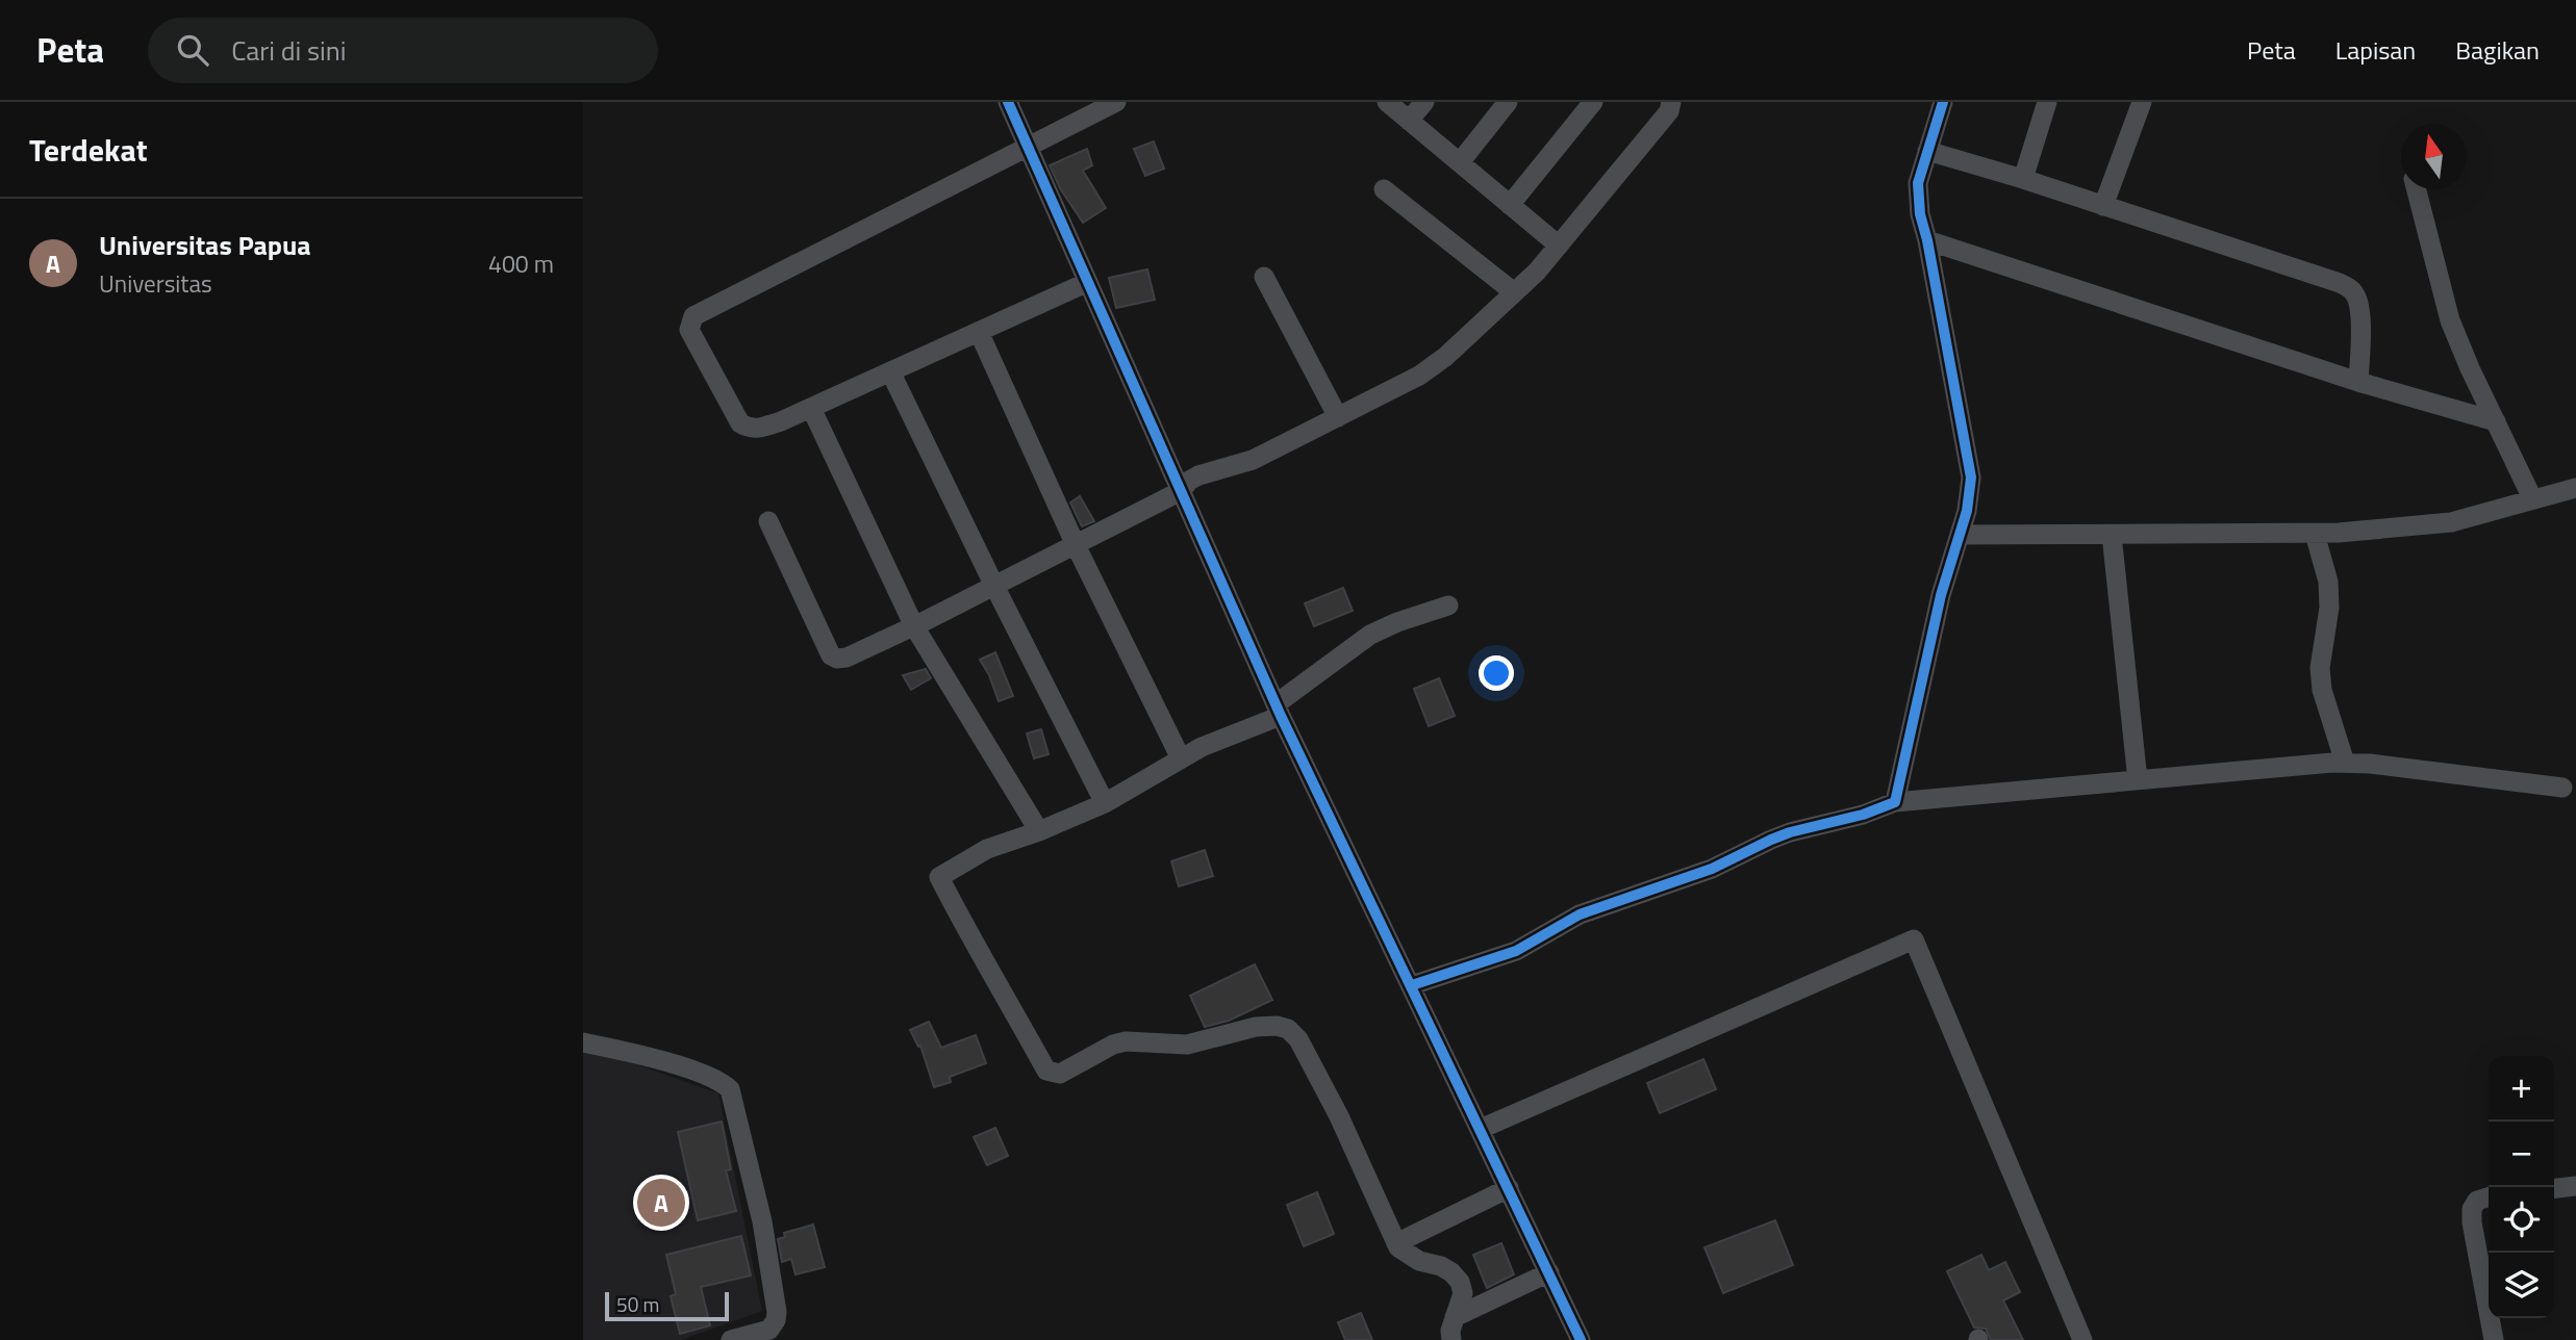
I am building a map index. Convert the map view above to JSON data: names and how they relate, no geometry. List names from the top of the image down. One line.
{"scale_bar":"50 m","north":"top","page":{"header":"Peta","search":"Cari di sini","nav":["Peta","Lapisan","Bagikan"],"heading":"Terdekat","list":[{"mark":"A","name":"Universitas Papua","note":"Universitas","value":"400 m"}],"map_buttons":["+","−"],"pins":"A","scale":"50 m"}}
